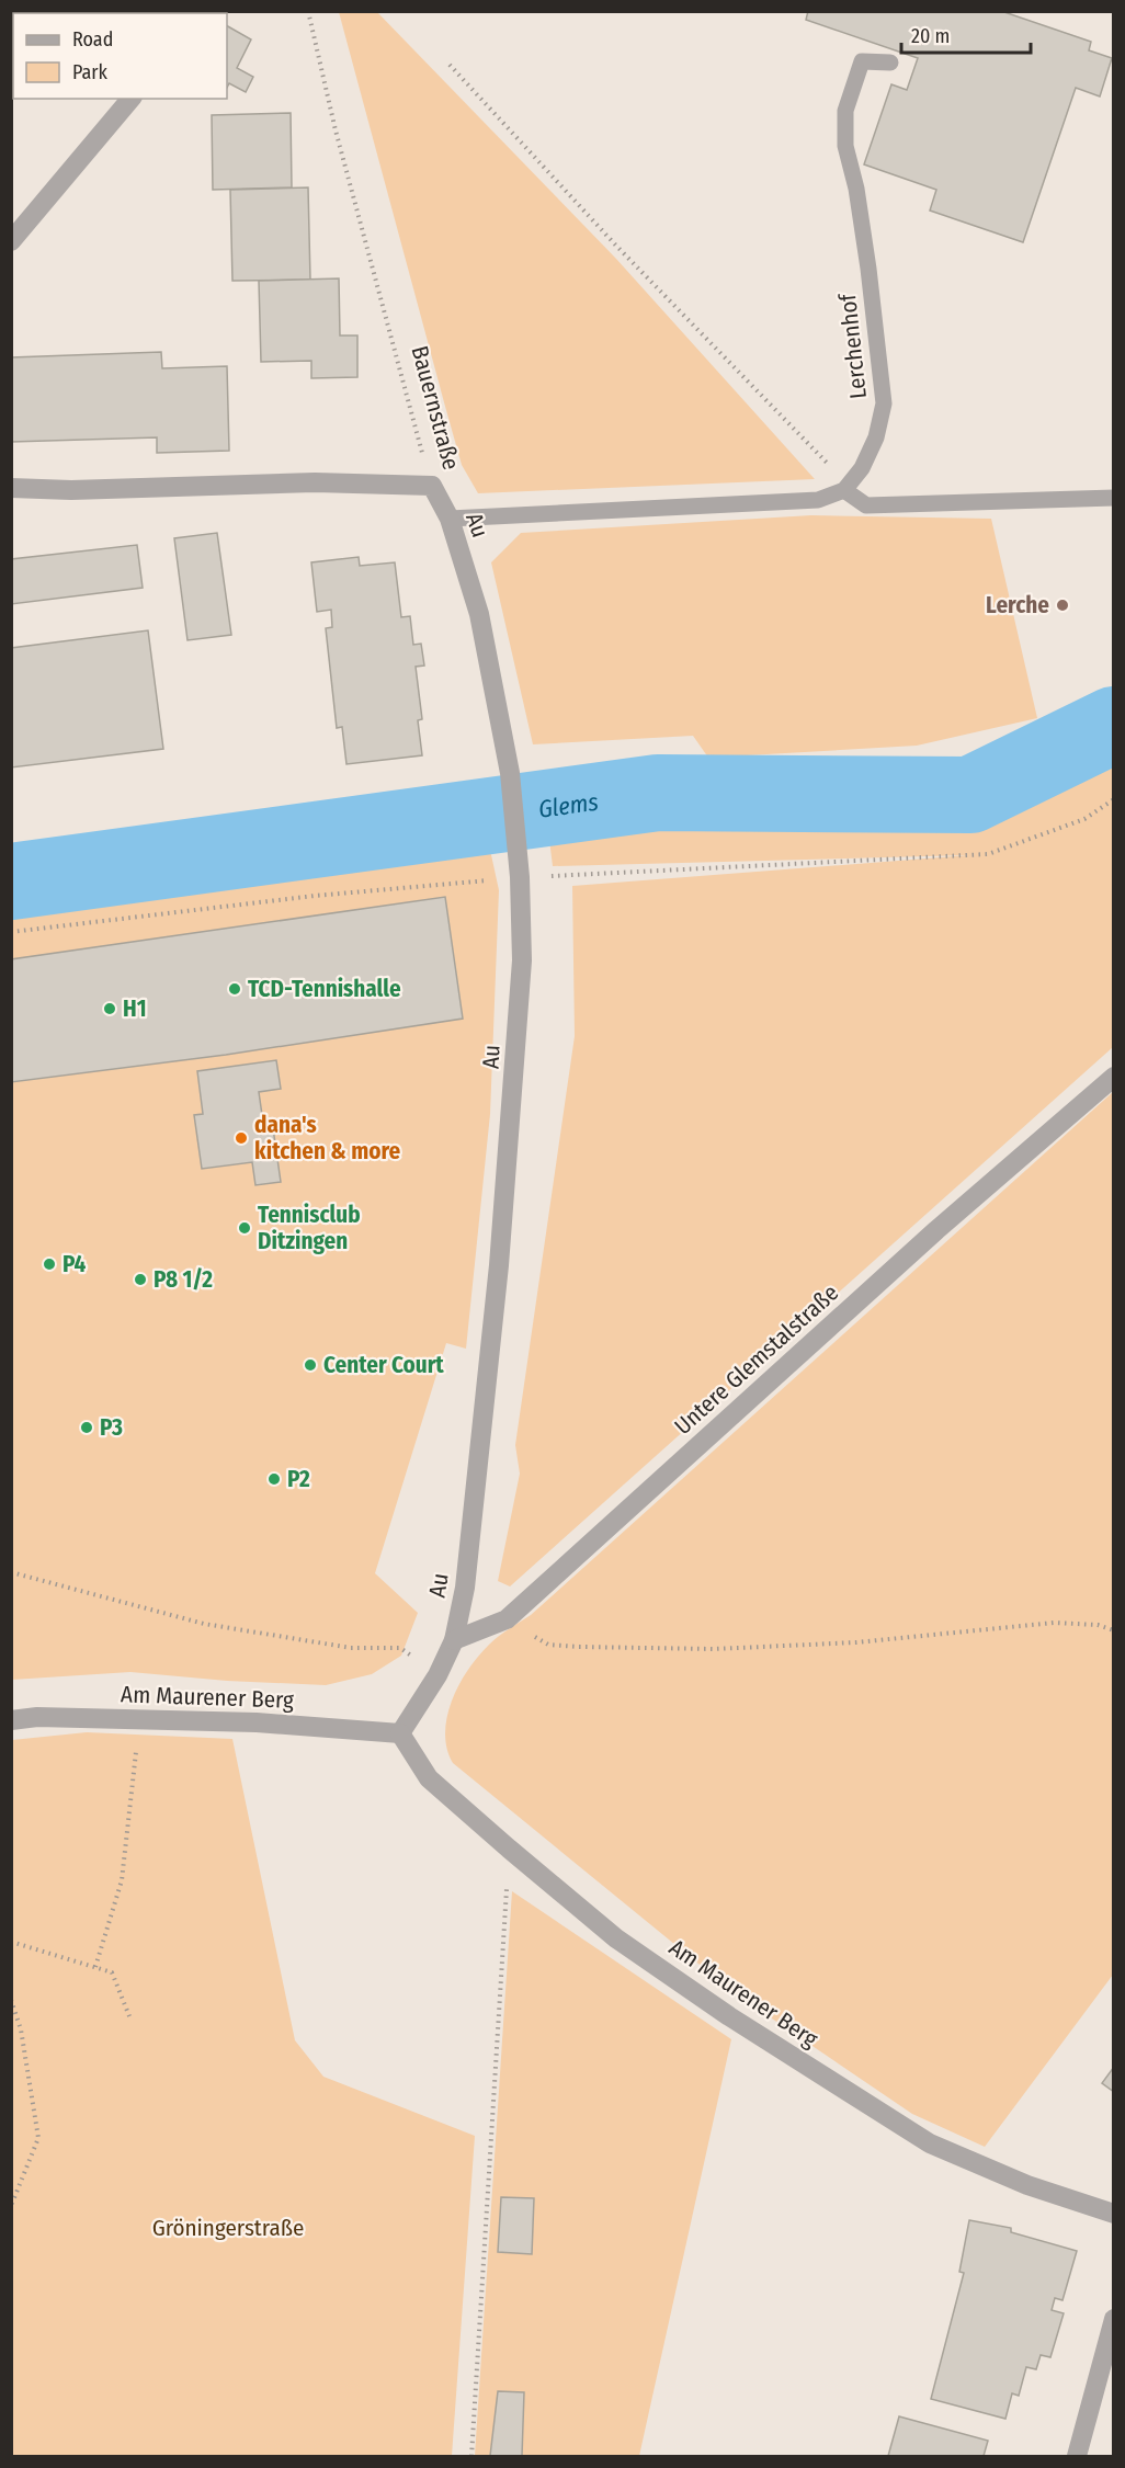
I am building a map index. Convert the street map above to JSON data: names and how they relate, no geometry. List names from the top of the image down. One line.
{"streets":{"street":["Bauernstraße","Au","Untere Glemstalstraße","Am Maurener Berg"],"lane":["Lerchenhof"]},"crossings":[["Bauernstraße","Au"],["Au","Untere Glemstalstraße"]],"water":["Glems"],"parks":["Gröningerstraße"],"places":["Lerche","TCD-Tennishalle","H1","dana's kitchen & more","Tennisclub Ditzingen","P4","P8 1/2","Center Court","P3","P2"],"legend":["Road","Park"],"scale_bar":"20 m"}
